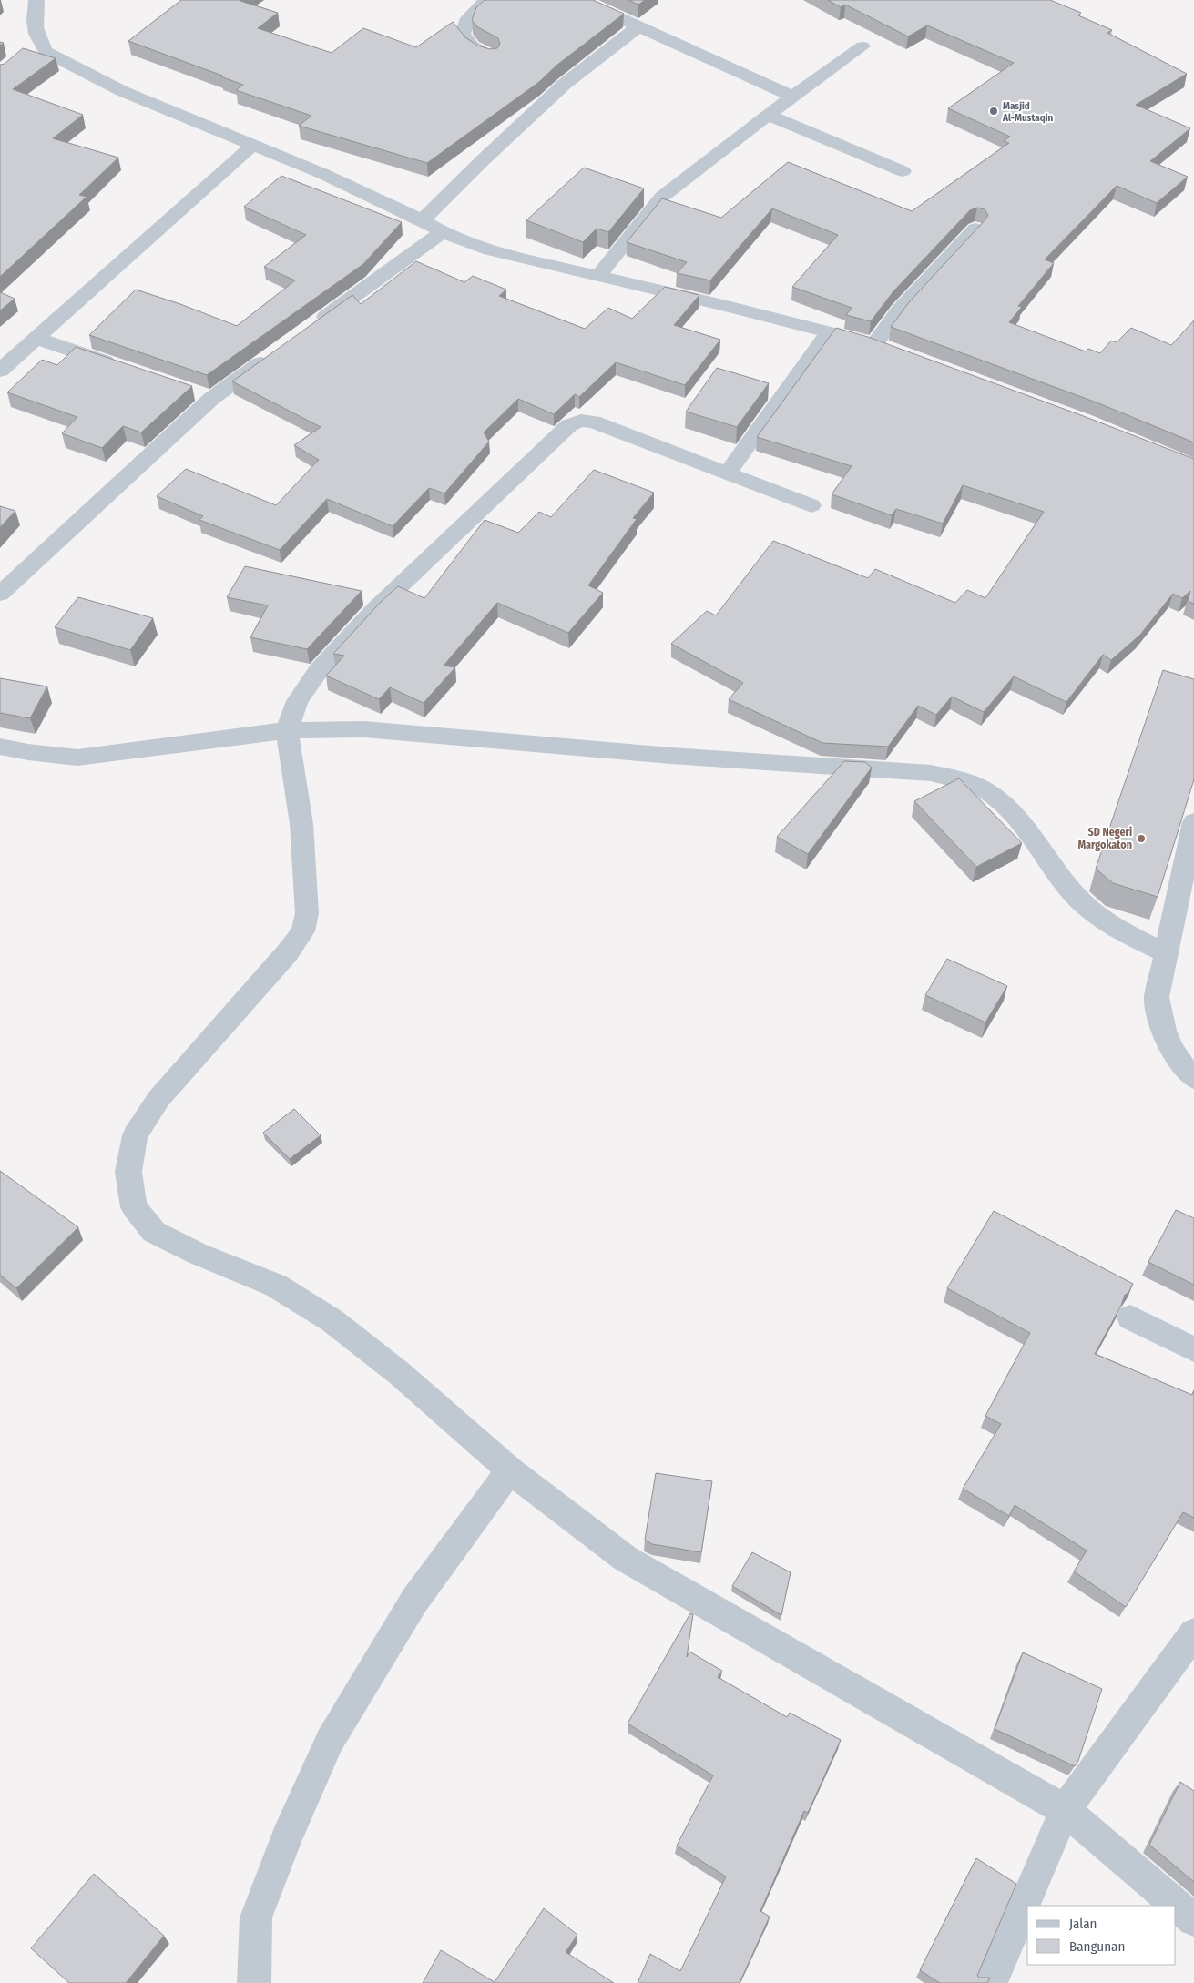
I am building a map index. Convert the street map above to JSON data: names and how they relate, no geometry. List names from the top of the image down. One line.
{"places":["Masjid Al-Mustaqin","SD Negeri Margokaton"],"legend":["Jalan","Bangunan"]}
